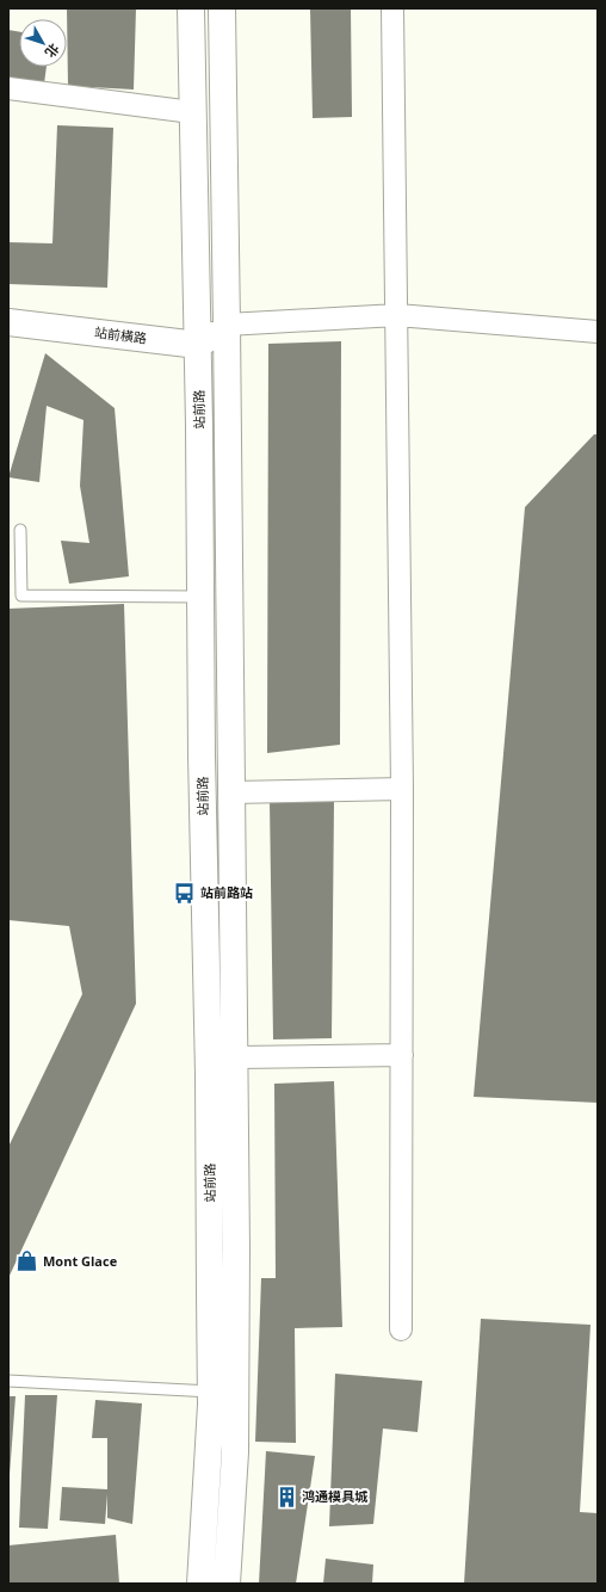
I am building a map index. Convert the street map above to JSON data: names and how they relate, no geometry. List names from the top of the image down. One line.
{"streets":{"street":["站前横路","站前路"]},"crossings":[["站前横路","站前路"]],"places":{"bus stop":["站前路站"],"shop":["Mont Glace"],"building":["鸿通模具城"]},"north":"bottom right"}
